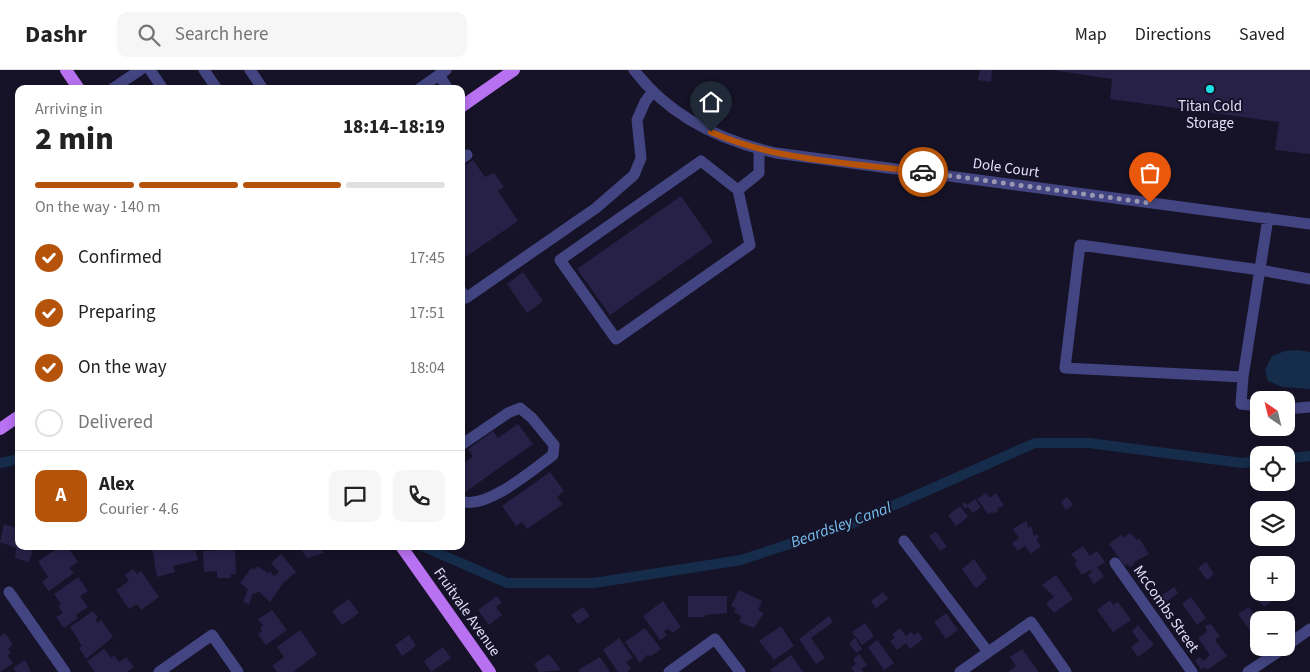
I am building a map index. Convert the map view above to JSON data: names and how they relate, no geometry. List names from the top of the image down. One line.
{"streets":{"main road":["Fruitvale Avenue"],"street":["Dole Court","McCombs Street"]},"water":["Beardsley Canal"],"places":["Titan Cold Storage"],"north":"top left","page":{"header":"Dashr","search":"Search here","nav":["Map","Directions","Saved"],"heading":["2 min","Arriving in","18:14–18:19"],"panel":["Alex","Courier · 4.6"],"bar":"On the way · 140 m","list":[["Confirmed","17:45"],["Preparing","17:51"],["On the way","18:04"],"Delivered"],"map_buttons":["+","−"],"round":"A"}}
